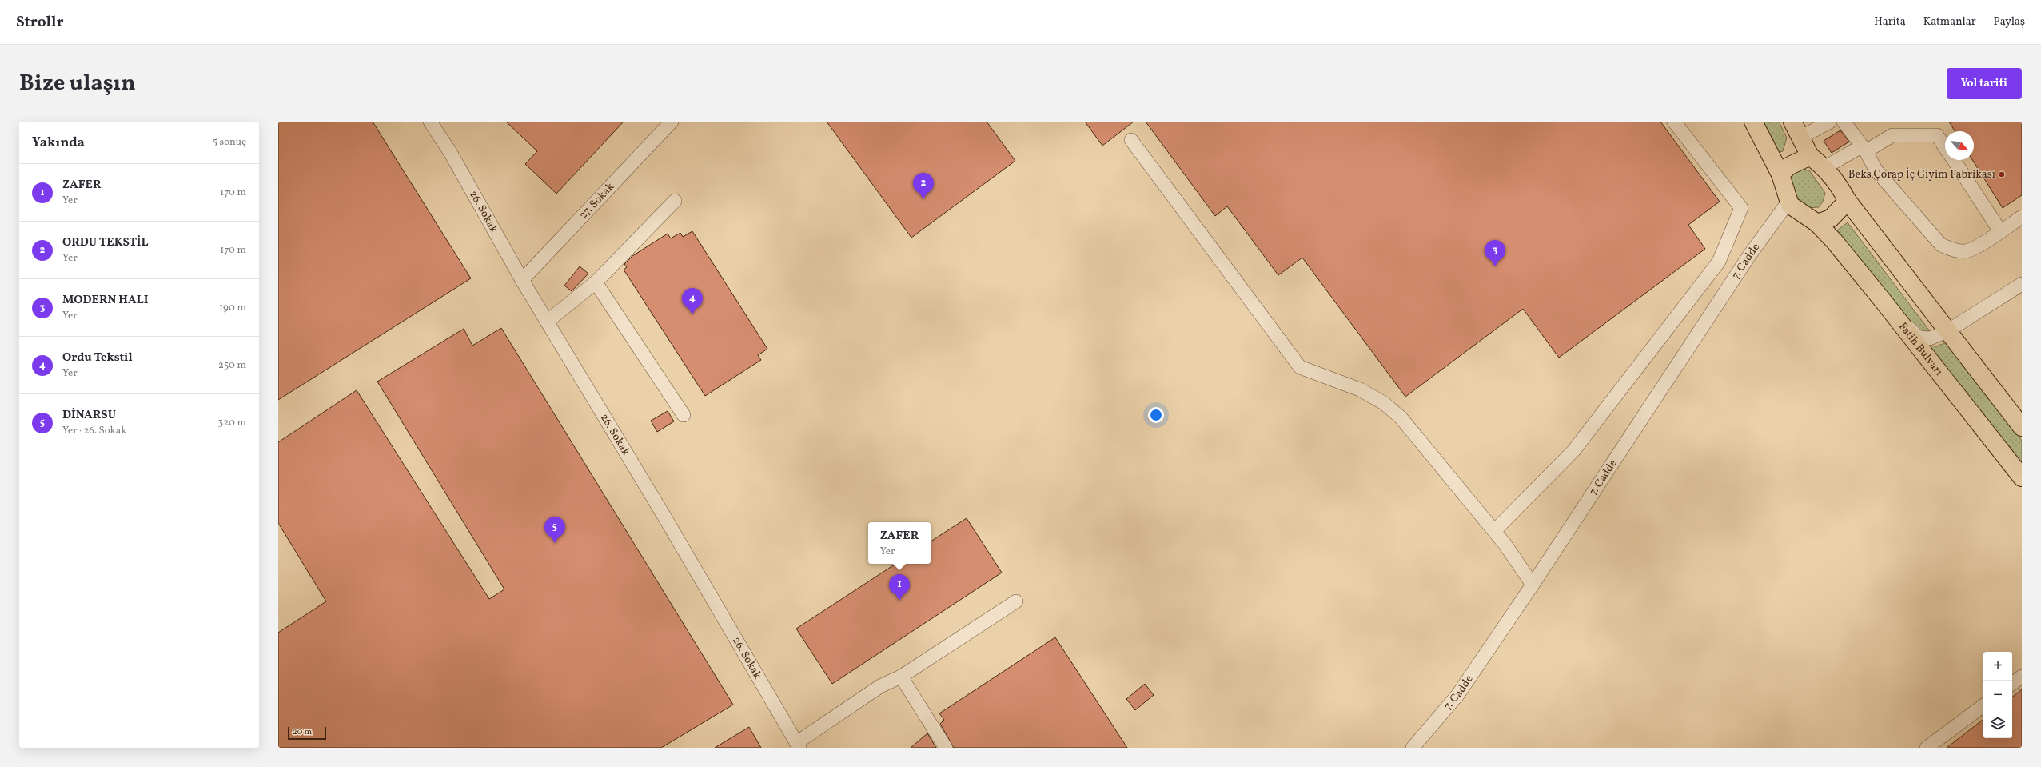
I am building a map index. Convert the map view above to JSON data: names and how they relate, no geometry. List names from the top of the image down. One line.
{"streets":{"main road":["Fatih Bulvarı"],"street":["27. Sokak","26. Sokak","7. Cadde"]},"crossings":[["27. Sokak","26. Sokak"],["7. Cadde","Fatih Bulvarı"]],"places":["Beks Çorap İç Giyim Fabrikası"],"scale_bar":"20 m","north":"bottom right","page":{"header":"Strollr","nav":["Harita","Katmanlar","Paylaş"],"title":"Bize ulaşın","buttons":"Yol tarifi","heading":["Yakında","5 sonuç"],"list":[{"mark":"1","name":"ZAFER","note":"Yer","value":"170 m"},{"mark":"2","name":"ORDU TEKSTİL","note":"Yer","value":"170 m"},{"mark":"3","name":"MODERN HALI","note":"Yer","value":"190 m"},{"mark":"4","name":"Ordu Tekstil","note":"Yer","value":"250 m"},{"mark":"5","name":"DİNARSU","note":"Yer · 26. Sokak","value":"320 m"}],"pins":["2","3","4","5","1"],"popup":["ZAFER","Yer"],"map_buttons":["+","−"],"scale":"20 m"}}
